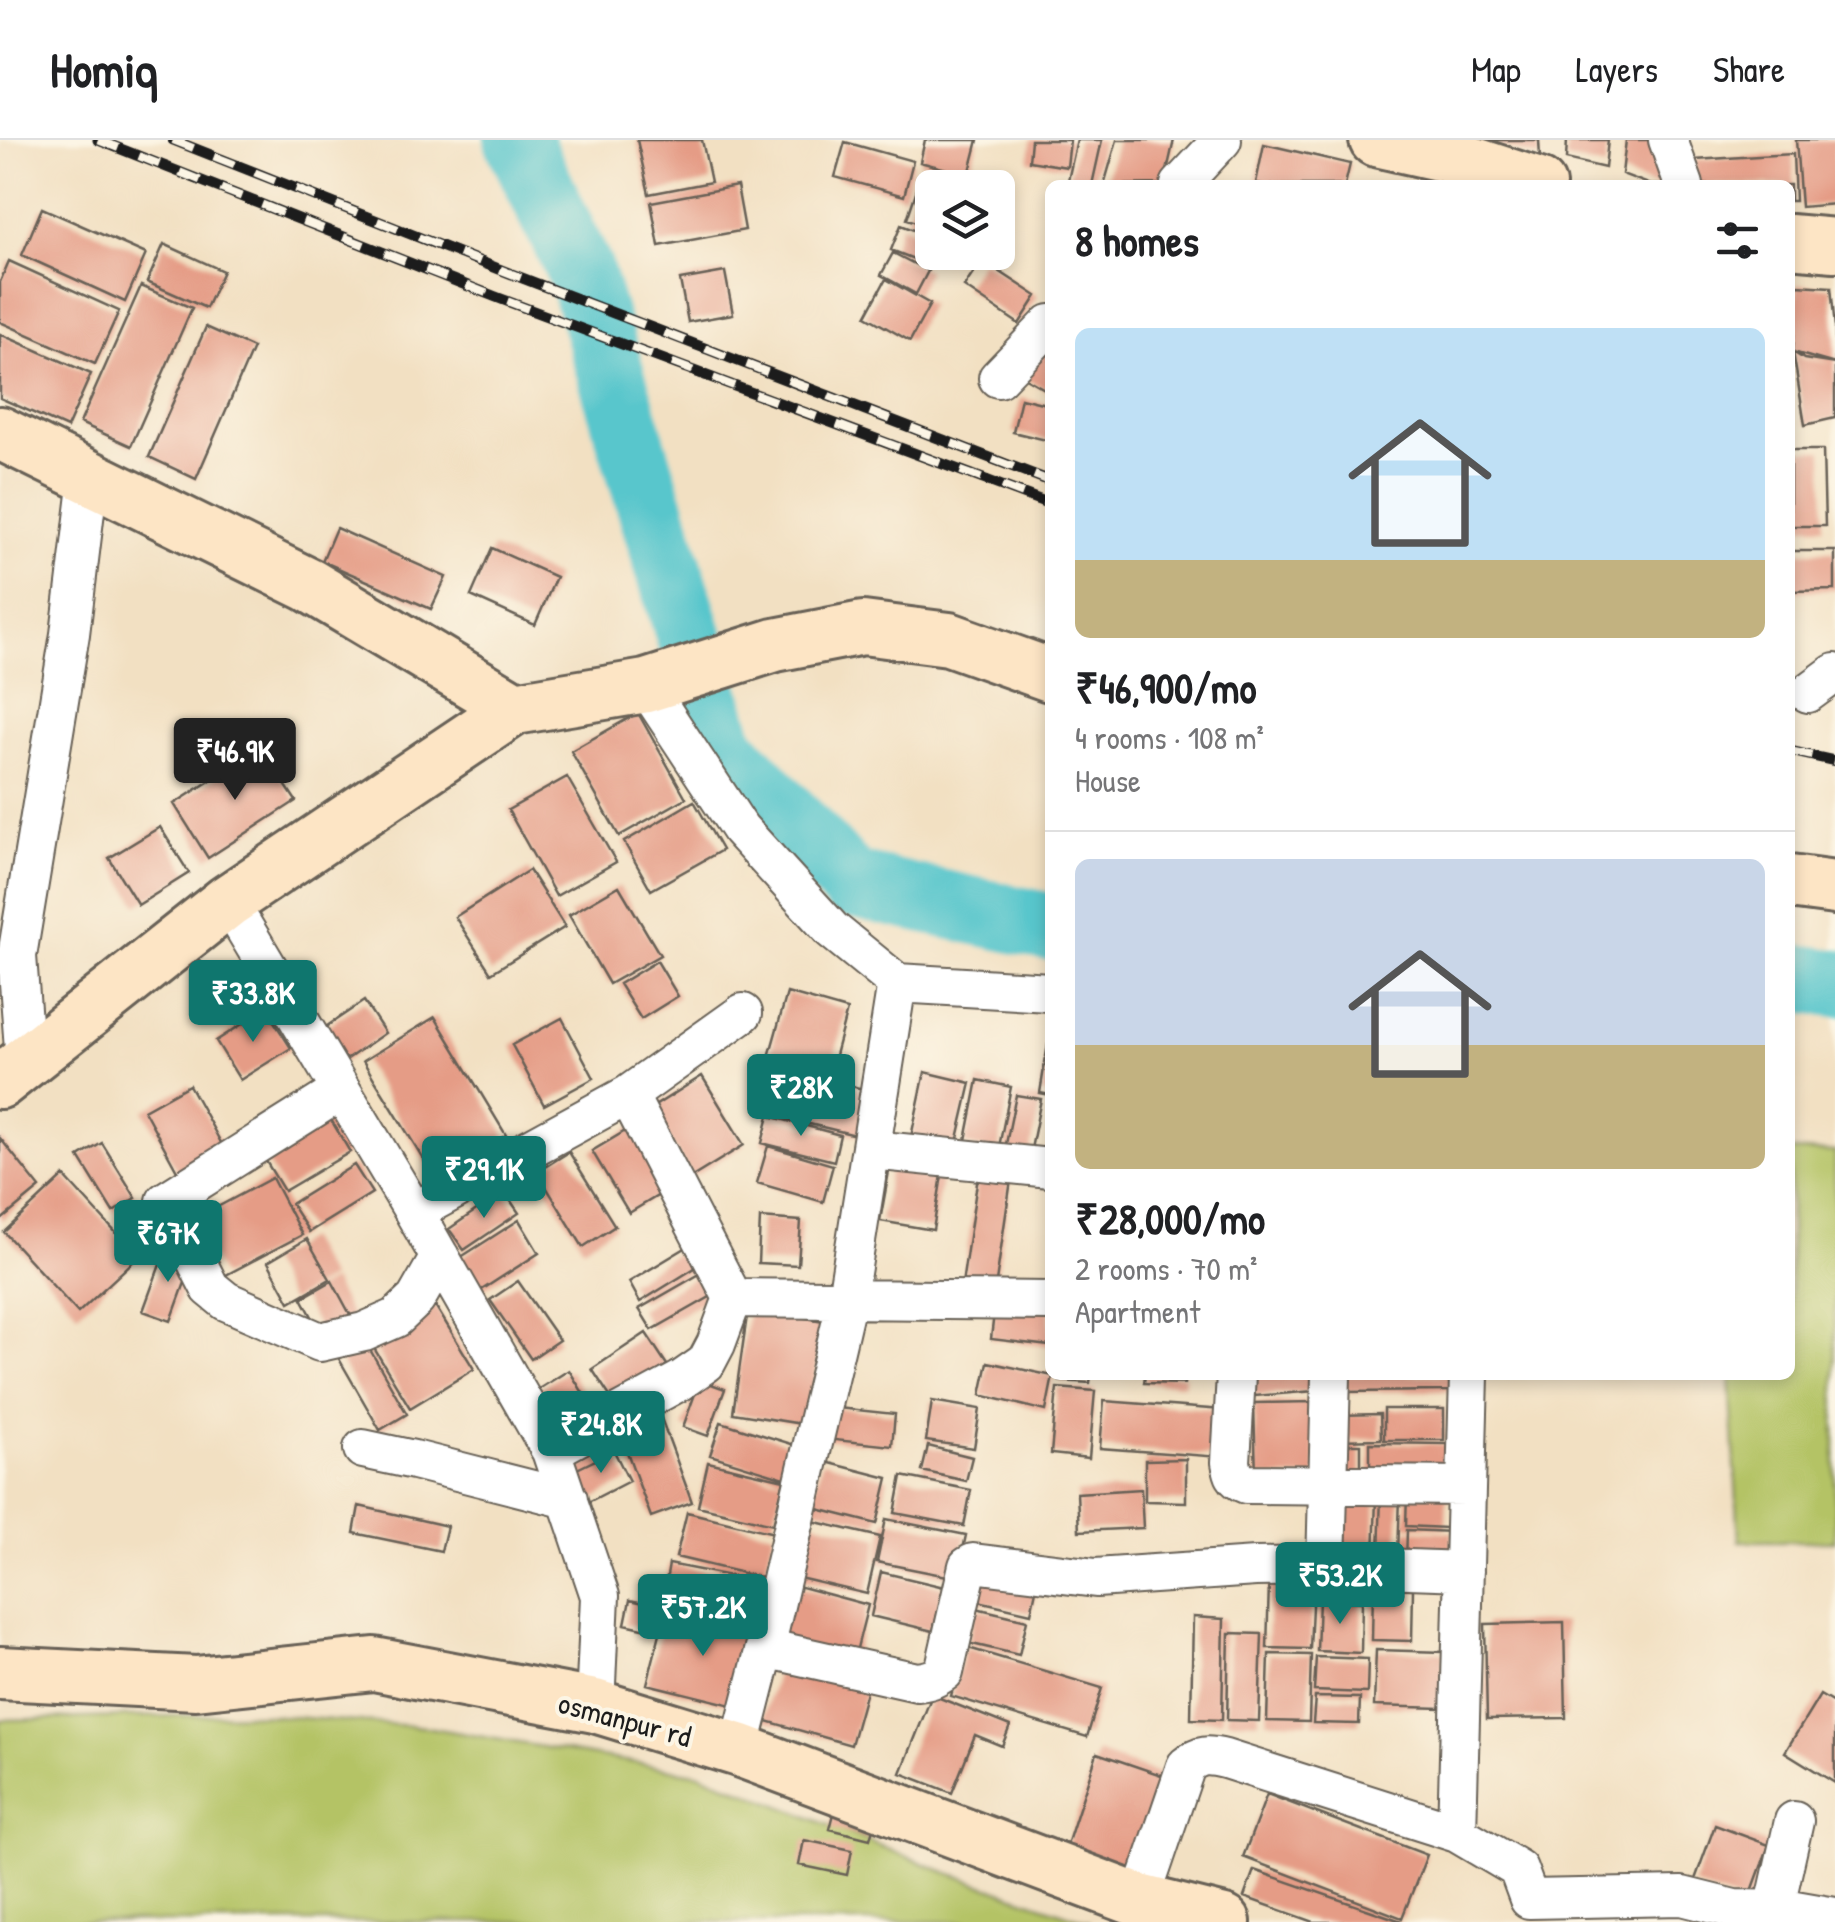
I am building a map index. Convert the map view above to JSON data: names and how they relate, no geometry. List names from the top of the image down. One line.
{"streets":{"street":["osmanpur rd"]},"page":{"header":"Homiq","nav":["Map","Layers","Share"],"heading":"8 homes","list":[{"name":"₹46,900/mo","note":"4 rooms · 108 m² · House"},{"name":"₹28,000/mo","note":"2 rooms · 70 m² · Apartment"}],"price":["₹46.9K","₹33.8K","₹28K","₹29.1K","₹67K","₹24.8K","₹53.2K","₹57.2K"]}}
